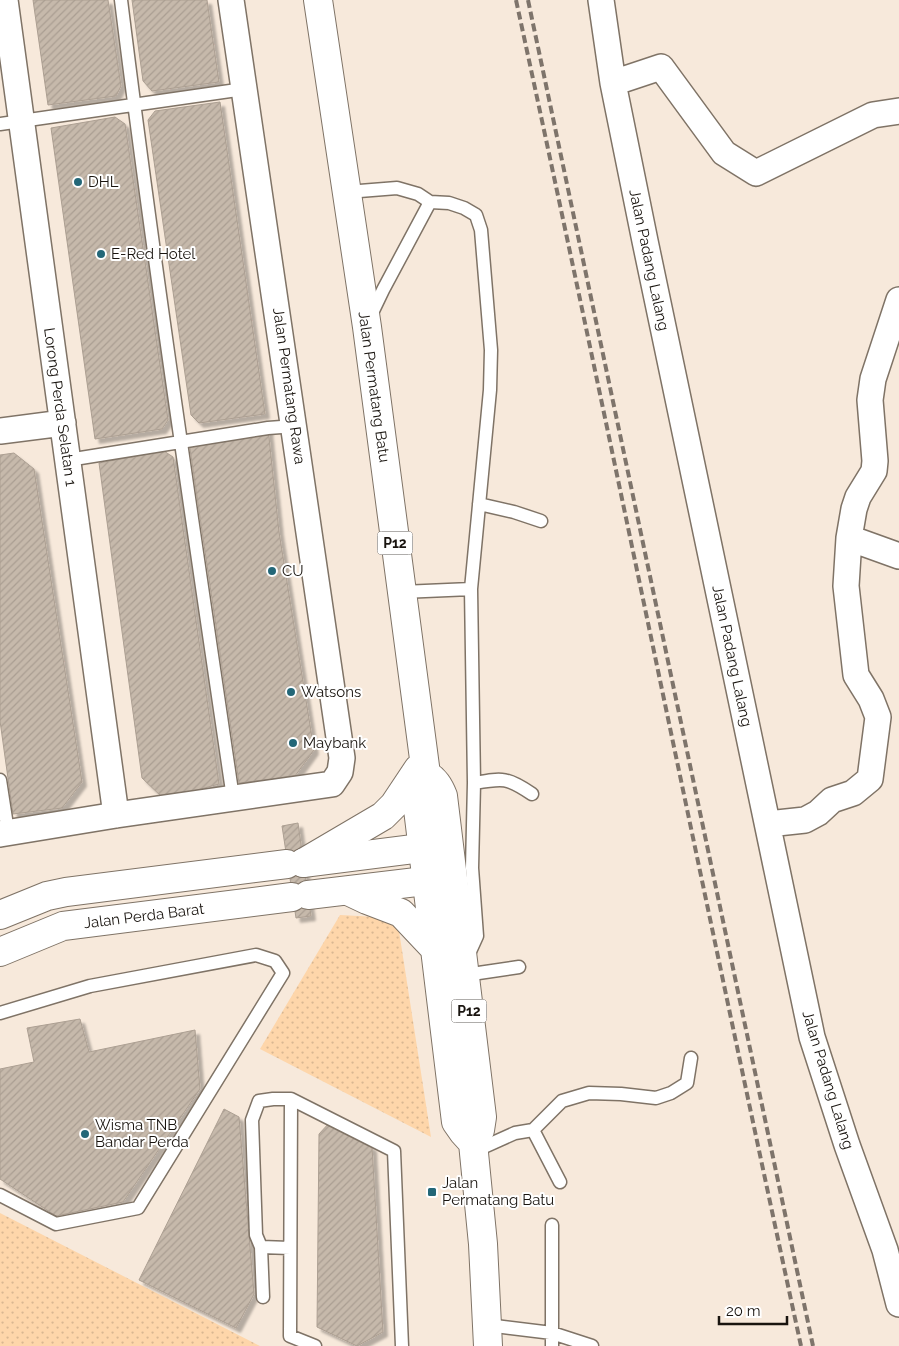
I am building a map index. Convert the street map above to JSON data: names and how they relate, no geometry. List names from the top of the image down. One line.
{"streets":{"main road":["Jalan Permatang Batu","P12","Jalan Perda Barat"],"street":["Jalan Padang Lalang","Jalan Permatang Rawa","Lorong Perda Selatan 1"]},"crossings":[["Jalan Permatang Batu","P12"],["Jalan Permatang Batu","Jalan Perda Barat"],["P12","Jalan Perda Barat"]],"places":{"other":["DHL","E-Red Hotel","CU","Watsons","Maybank","Wisma TNB Bandar Perda"],"transit":["Jalan Permatang Batu"]},"scale_bar":"20 m"}
